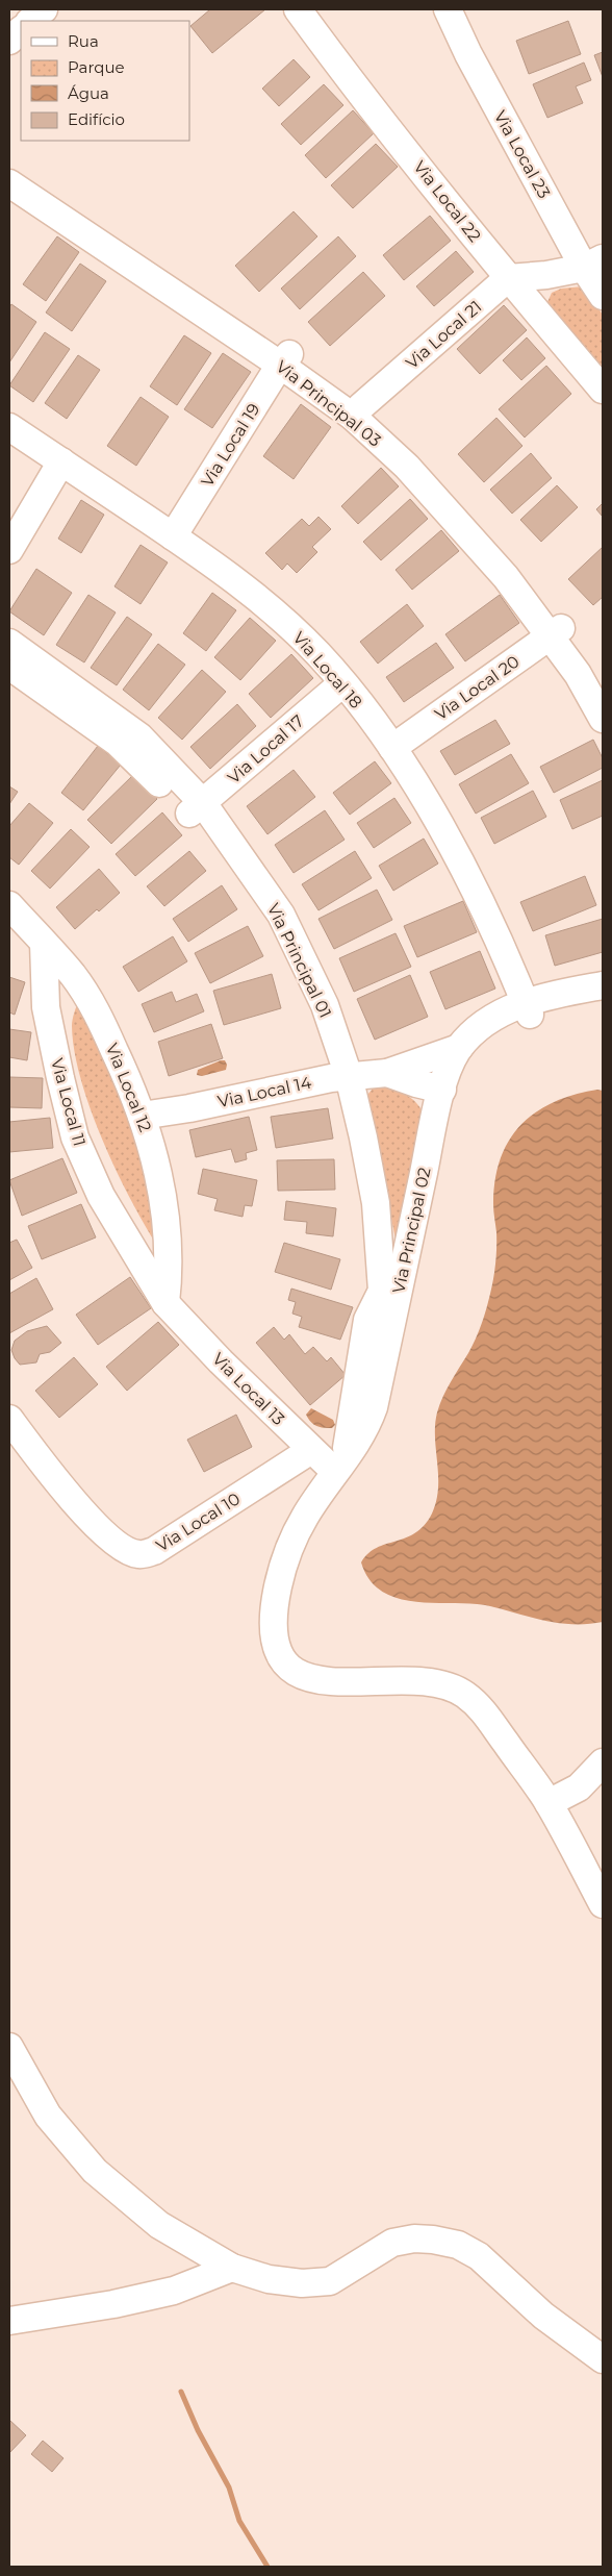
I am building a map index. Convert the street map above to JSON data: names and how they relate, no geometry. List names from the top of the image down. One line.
{"streets":{"street":["Via Local 23","Via Local 22","Via Local 21","Via Principal 03","Via Local 19","Via Local 18","Via Local 20","Via Local 17","Via Principal 01","Via Local 12","Via Local 14","Via Local 11","Via Principal 02","Via Local 13","Via Local 10"]},"crossings":[["Via Local 22","Via Local 21"],["Via Local 21","Via Principal 03"],["Via Principal 03","Via Local 19"],["Via Principal 03","Via Local 20"],["Via Local 19","Via Local 18"],["Via Local 18","Via Local 20"],["Via Local 18","Via Local 17"],["Via Local 18","Via Principal 02"],["Via Local 17","Via Principal 01"],["Via Principal 01","Via Local 14"],["Via Principal 01","Via Principal 02"],["Via Principal 01","Via Local 13"],["Via Local 12","Via Local 14"],["Via Local 12","Via Local 11"],["Via Local 12","Via Local 13"],["Via Local 14","Via Principal 02"],["Via Local 11","Via Local 13"],["Via Principal 02","Via Local 13"],["Via Local 13","Via Local 10"]],"legend":["Rua","Parque","Água","Edifício"]}
